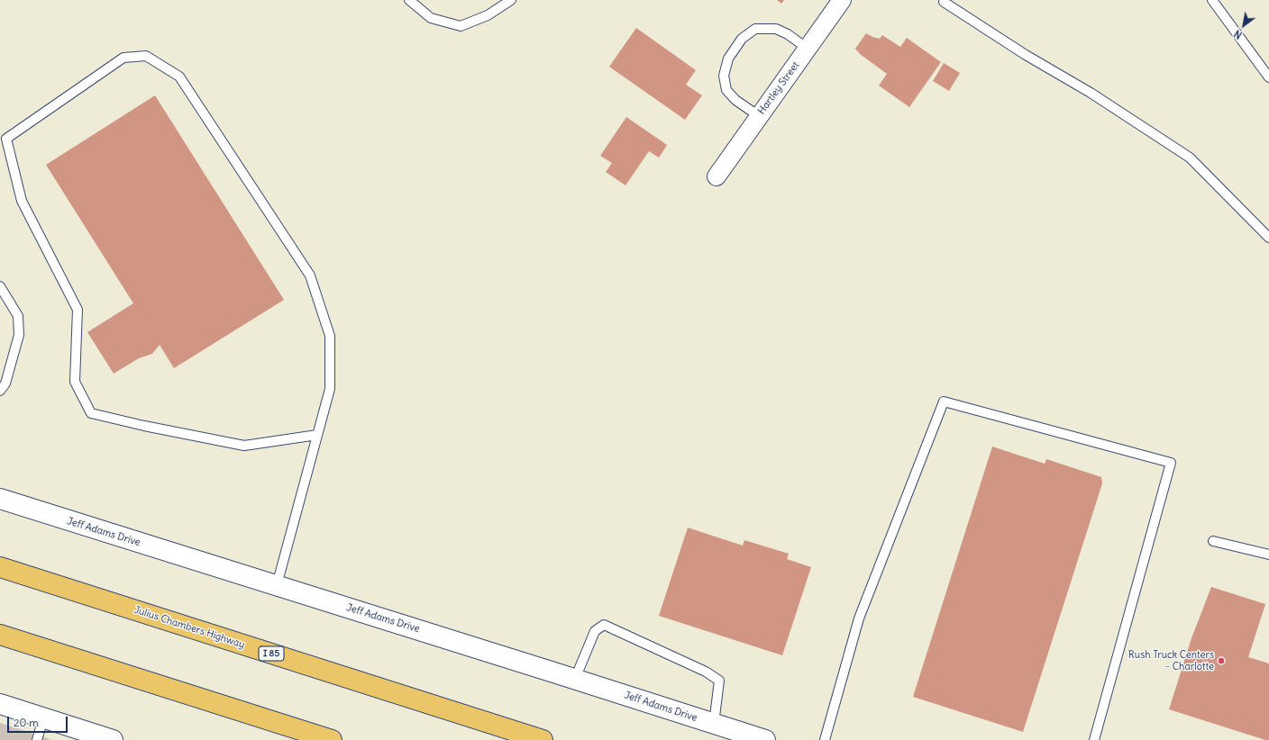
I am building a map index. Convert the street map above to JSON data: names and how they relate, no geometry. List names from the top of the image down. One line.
{"streets":{"highway":["Julius Chambers Highway","I 85"],"street":["Hartley Street","Jeff Adams Drive"]},"places":["Rush Truck Centers – Charlotte"],"scale_bar":"20 m","north":"bottom left"}
